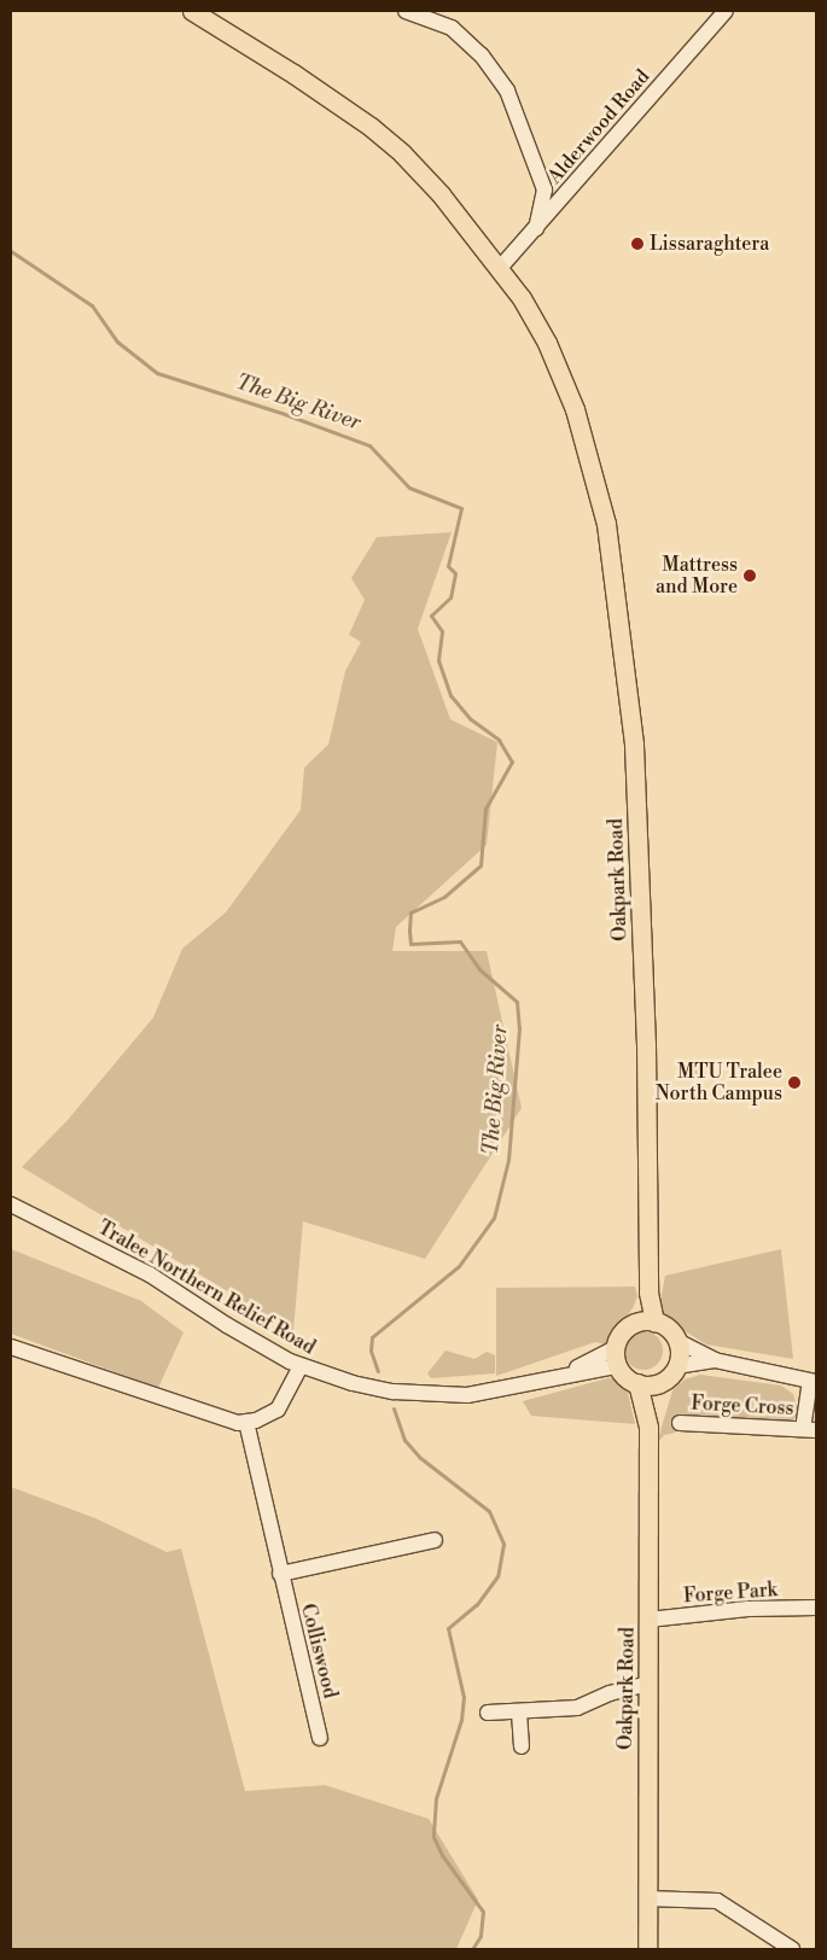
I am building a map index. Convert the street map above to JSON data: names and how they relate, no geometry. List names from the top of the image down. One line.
{"streets":{"main road":["Oakpark Road"],"street":["Alderwood Road","Tralee Northern Relief Road","Forge Cross","Forge Park","Colliswood"]},"crossings":[["Alderwood Road","Oakpark Road"],["Oakpark Road","Forge Park"]],"water":["The Big River"],"places":["Lissaraghtera","Mattress and More","MTU Tralee North Campus"]}
